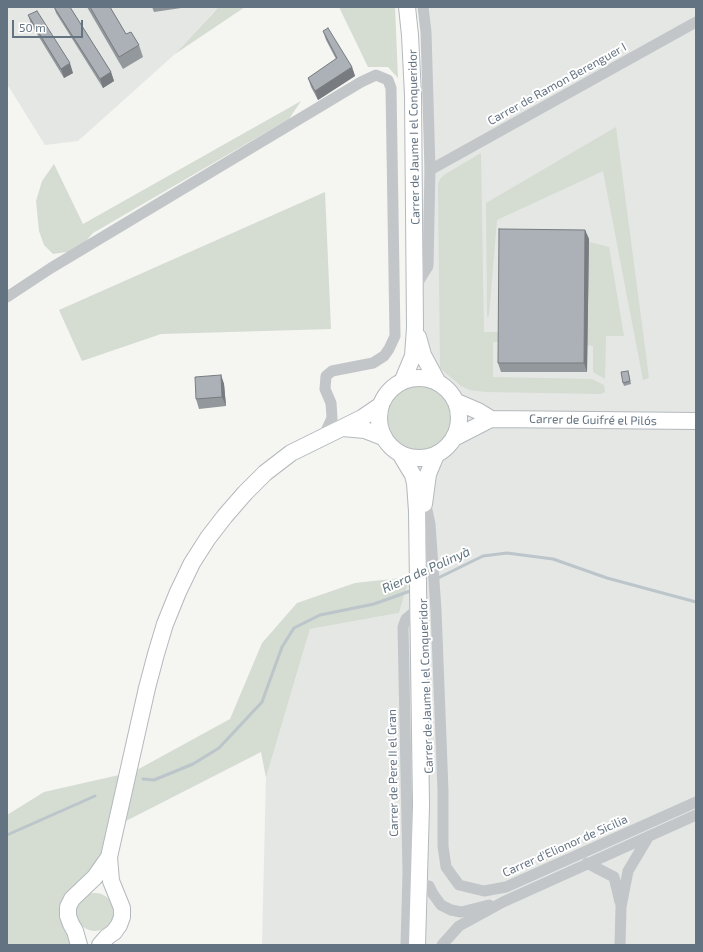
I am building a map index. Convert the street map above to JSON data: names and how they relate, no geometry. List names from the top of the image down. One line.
{"streets":{"main road":["Carrer de Guifré el Pilós"],"street":["Carrer de Ramon Berenguer I","Carrer de Jaume I el Conqueridor","Carrer de Pere II el Gran","Carrer d'Elionor de Sicilia"]},"crossings":[["Carrer de Ramon Berenguer I","Carrer de Jaume I el Conqueridor"],["Carrer de Jaume I el Conqueridor","Carrer d'Elionor de Sicilia"]],"water":["Riera de Polinyà"],"scale_bar":"50 m"}
